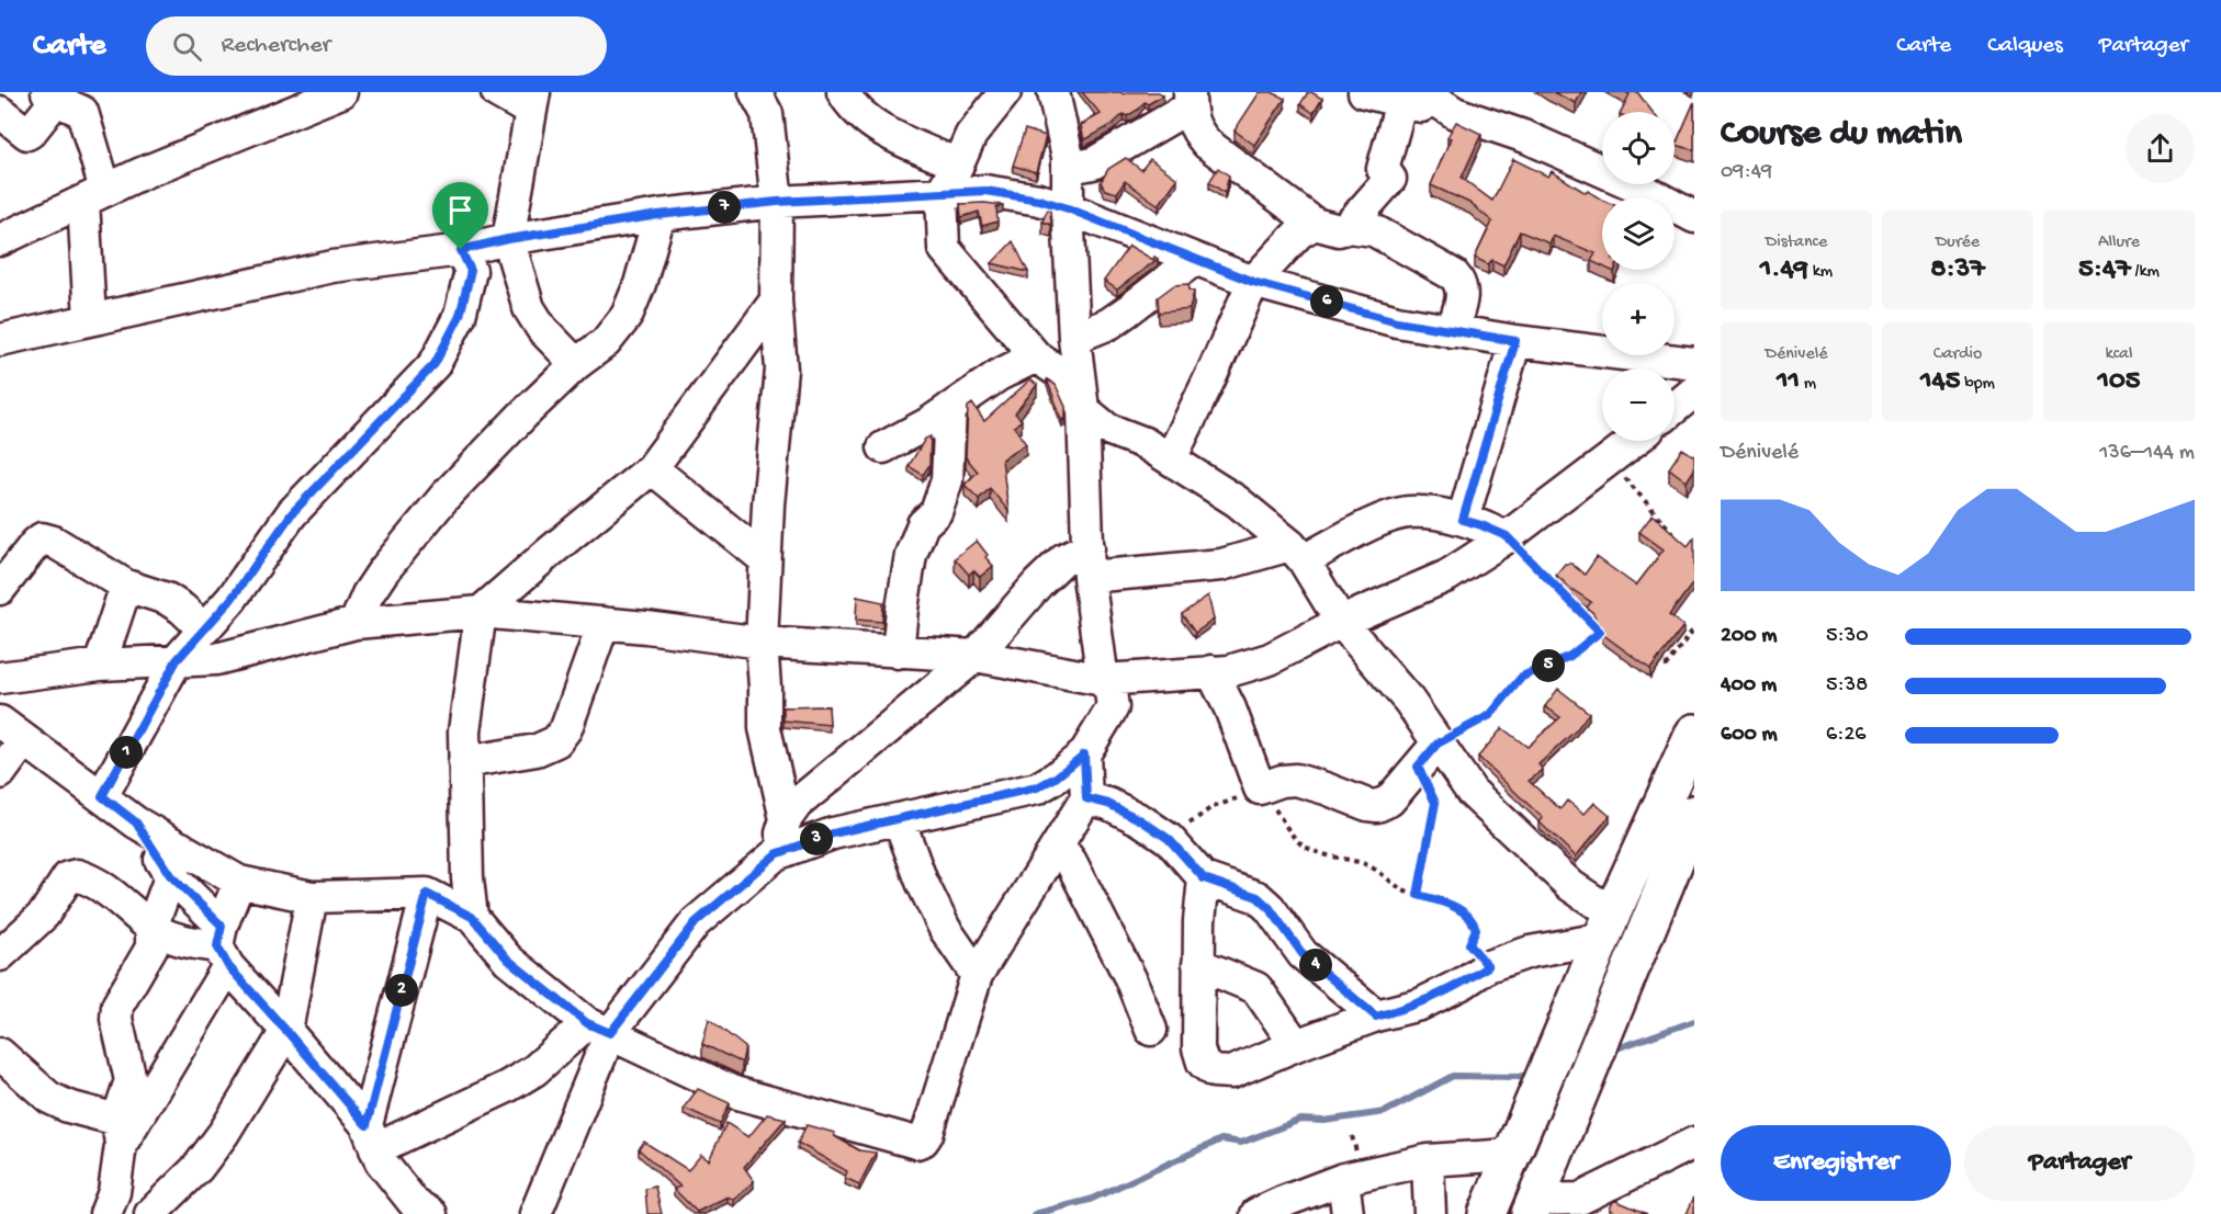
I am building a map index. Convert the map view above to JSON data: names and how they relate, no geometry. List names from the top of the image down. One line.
{"page":{"header":"Carte","search":"Rechercher","nav":["Carte","Calques","Partager"],"heading":["Course du matin","09:49"],"map_buttons":["+","−"],"pins":["7","6","5","1","3","4","2"],"stats":[["Distance","1.49 km"],["Durée","8:37"],["Allure","5:47 /km"],["Dénivelé","11 m"],["Cardio","145 bpm"],["kcal","105"]],"chart":["Dénivelé","136–144 m"],"list":[{"name":"200 m","note":"5:30"},{"name":"400 m","note":"5:38"},{"name":"600 m","note":"6:26"}],"buttons":["Enregistrer","Partager"]}}
